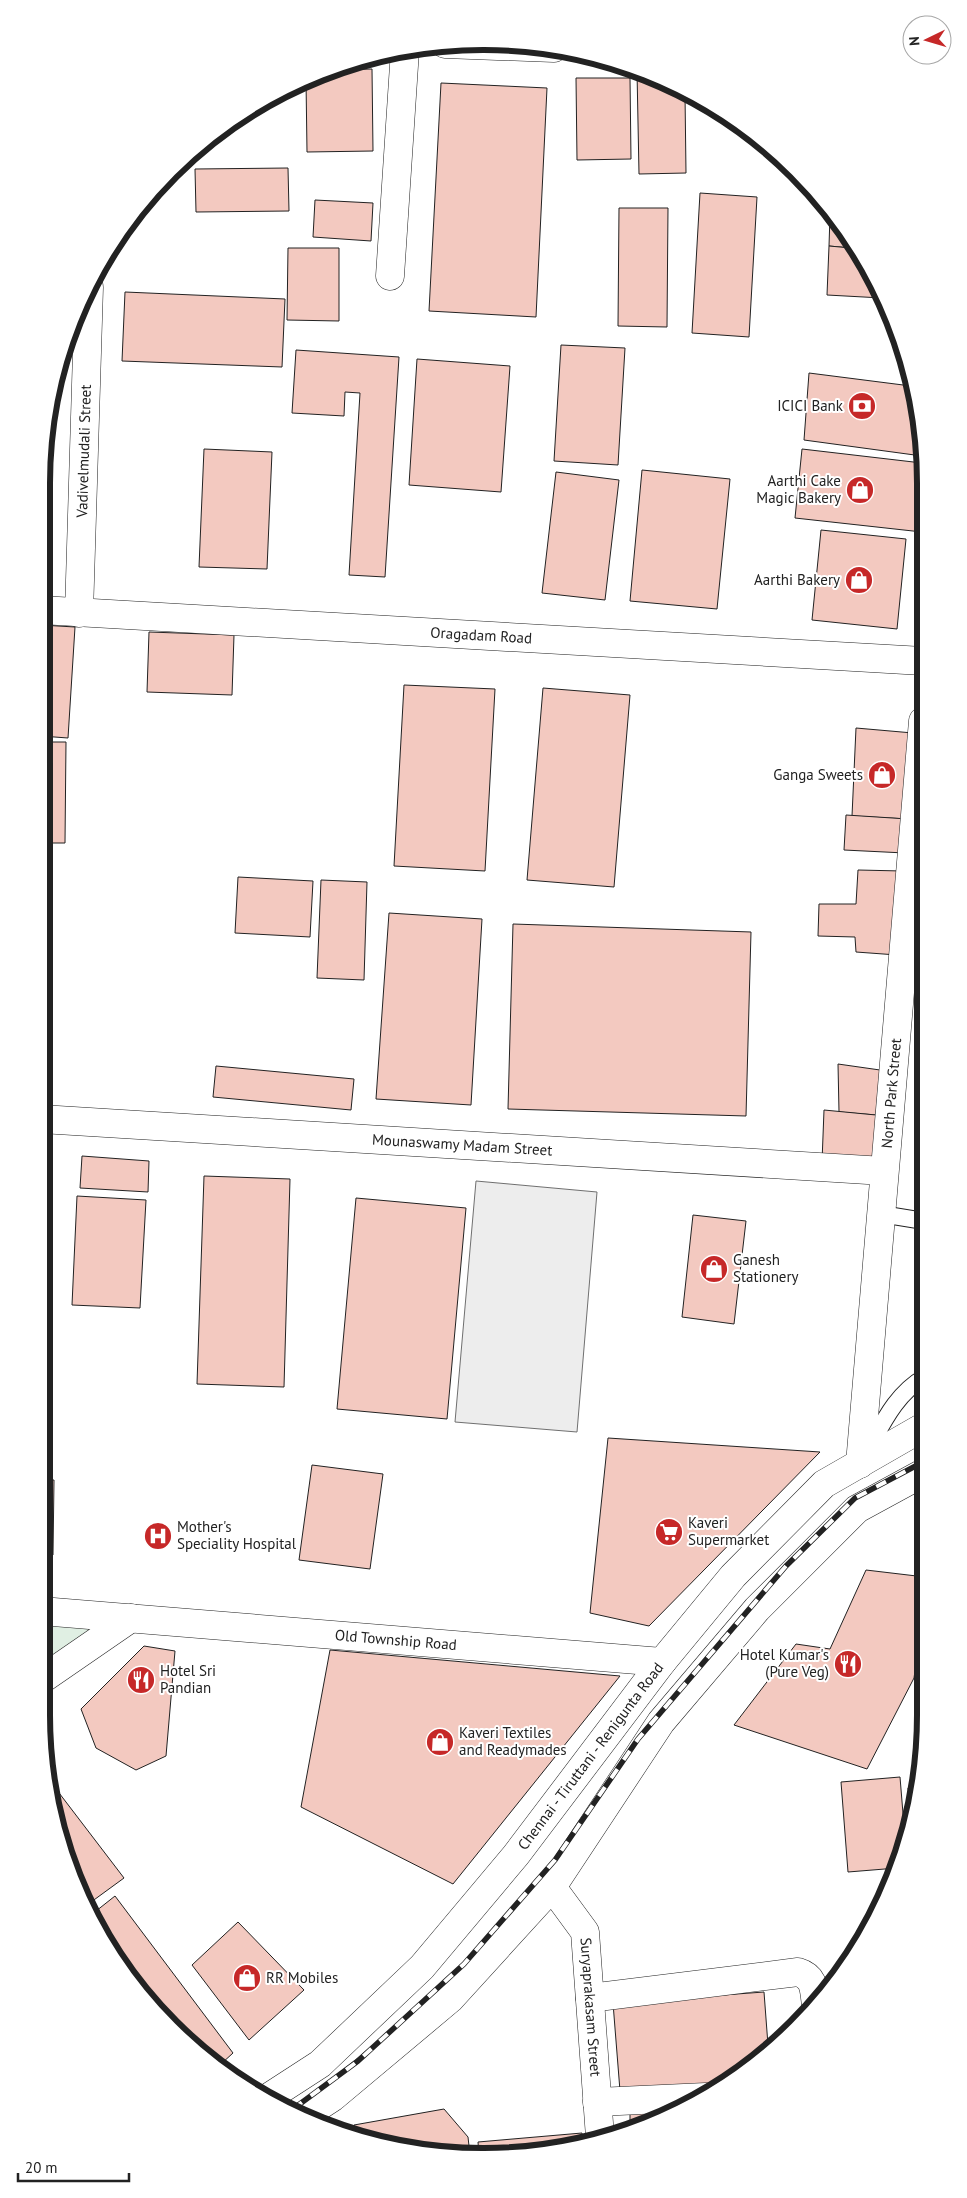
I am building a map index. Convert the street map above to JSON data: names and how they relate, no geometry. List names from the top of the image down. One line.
{"streets":{"main road":["Vadivelmudali Street","Oragadam Road","North Park Street","Mounaswamy Madam Street","Old Township Road","Chennai - Tiruttani - Renigunta Road","Suryaprakasam Street"]},"crossings":[["Vadivelmudali Street","Oragadam Road"],["North Park Street","Mounaswamy Madam Street"],["North Park Street","Chennai - Tiruttani - Renigunta Road"],["Old Township Road","Chennai - Tiruttani - Renigunta Road"]],"places":{"bank":["ICICI Bank"],"shop":["Aarthi Cake Magic Bakery","Aarthi Bakery","Ganga Sweets","Ganesh Stationery","Kaveri Textiles and Readymades","RR Mobiles"],"supermarket":["Kaveri Supermarket"],"hospital":["Mother's Speciality Hospital"],"restaurant":["Hotel Kumar's (Pure Veg)","Hotel Sri Pandian"]},"scale_bar":"20 m","north":"left"}
